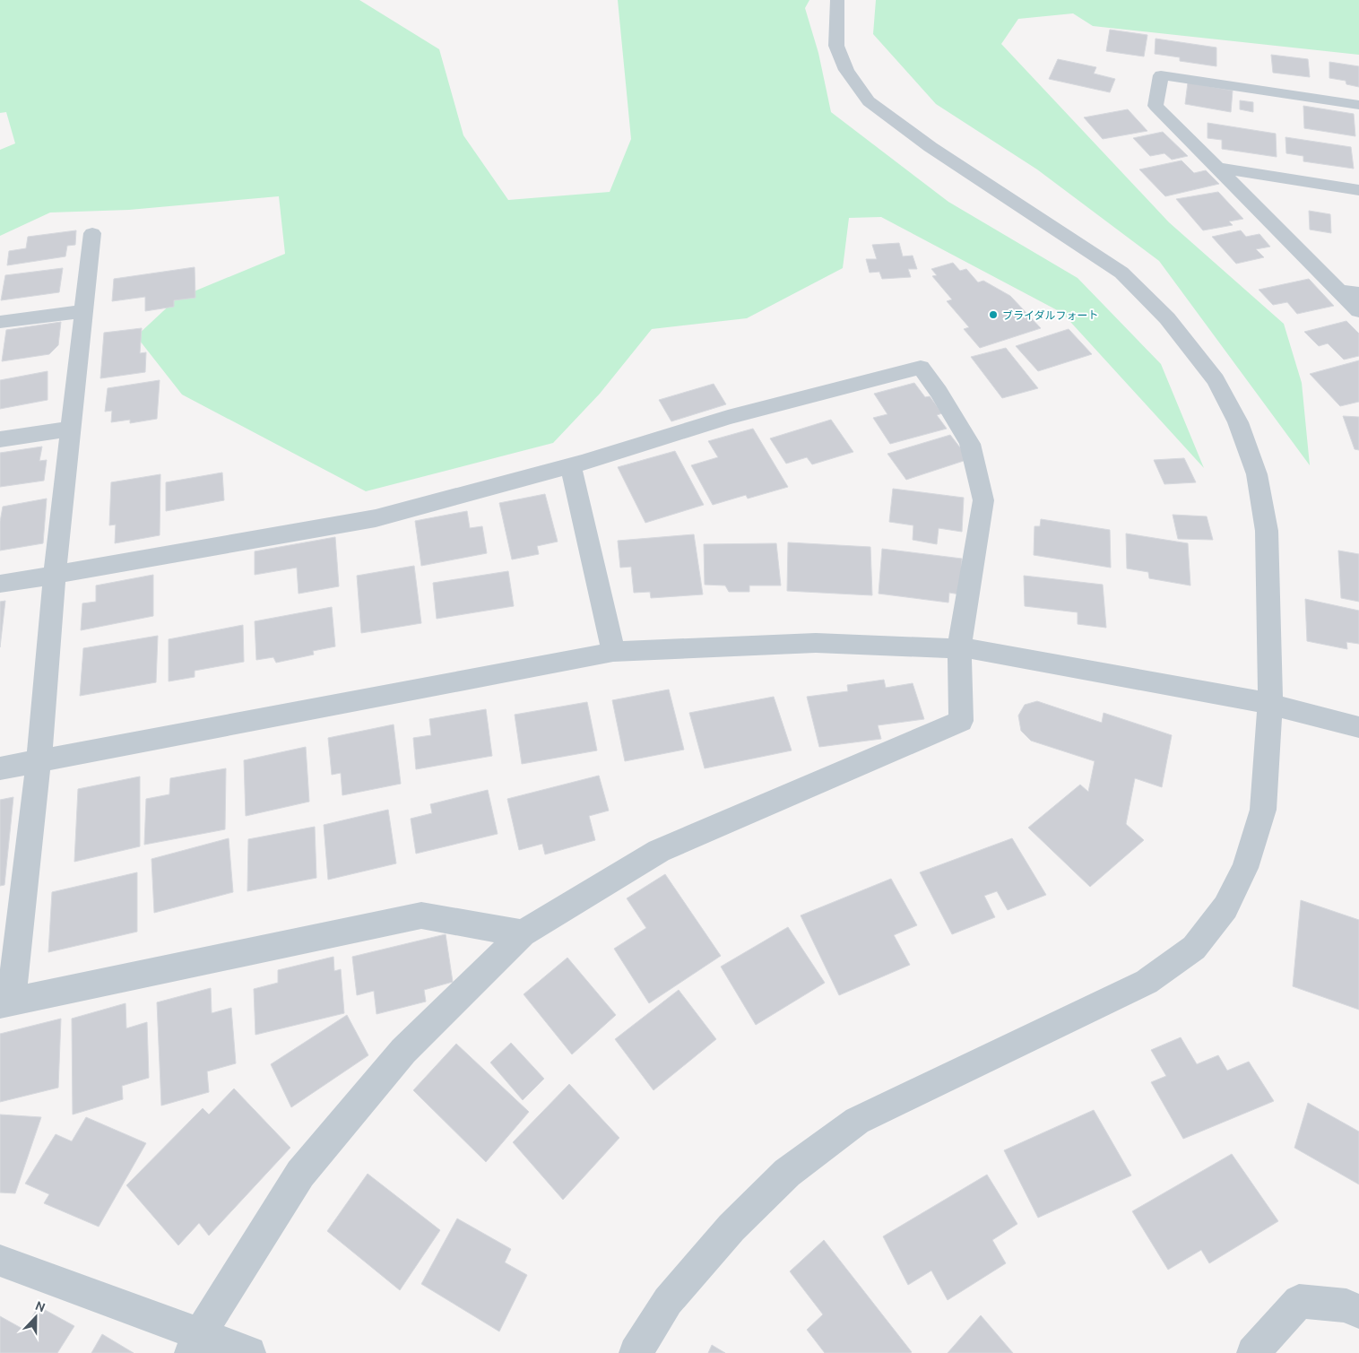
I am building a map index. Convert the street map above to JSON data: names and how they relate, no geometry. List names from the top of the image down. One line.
{"places":["ブライダルフォート"],"north":"top"}
